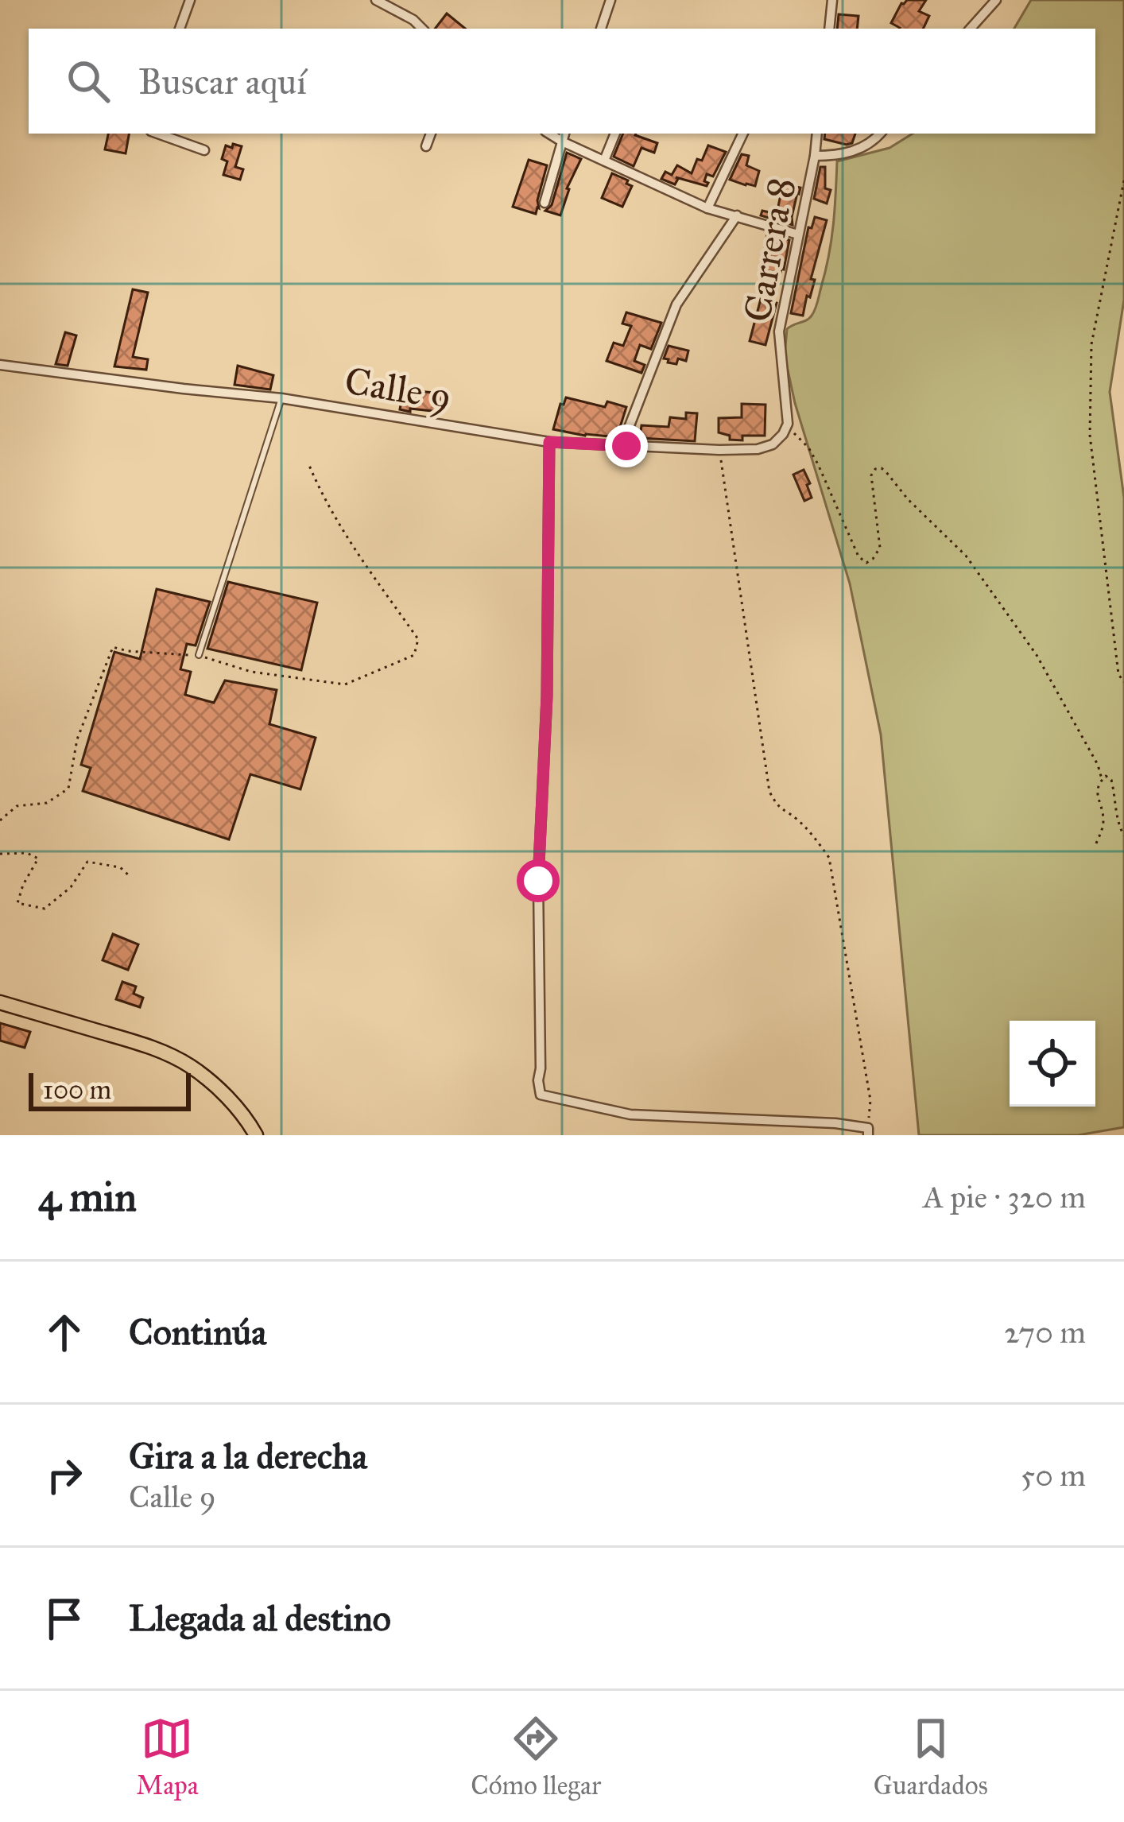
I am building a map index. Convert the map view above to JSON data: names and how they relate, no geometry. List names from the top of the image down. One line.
{"streets":{"street":["Carrera 8","Calle 9"]},"crossings":[["Carrera 8","Calle 9"]],"scale_bar":"100 m","page":{"search":"Buscar aquí","scale":"100 m","heading":["4 min","A pie · 320 m"],"list":[["Continúa","270 m"],["Gira a la derecha","Calle 9","50 m"],"Llegada al destino"],"nav":["Mapa","Cómo llegar","Guardados"]}}
